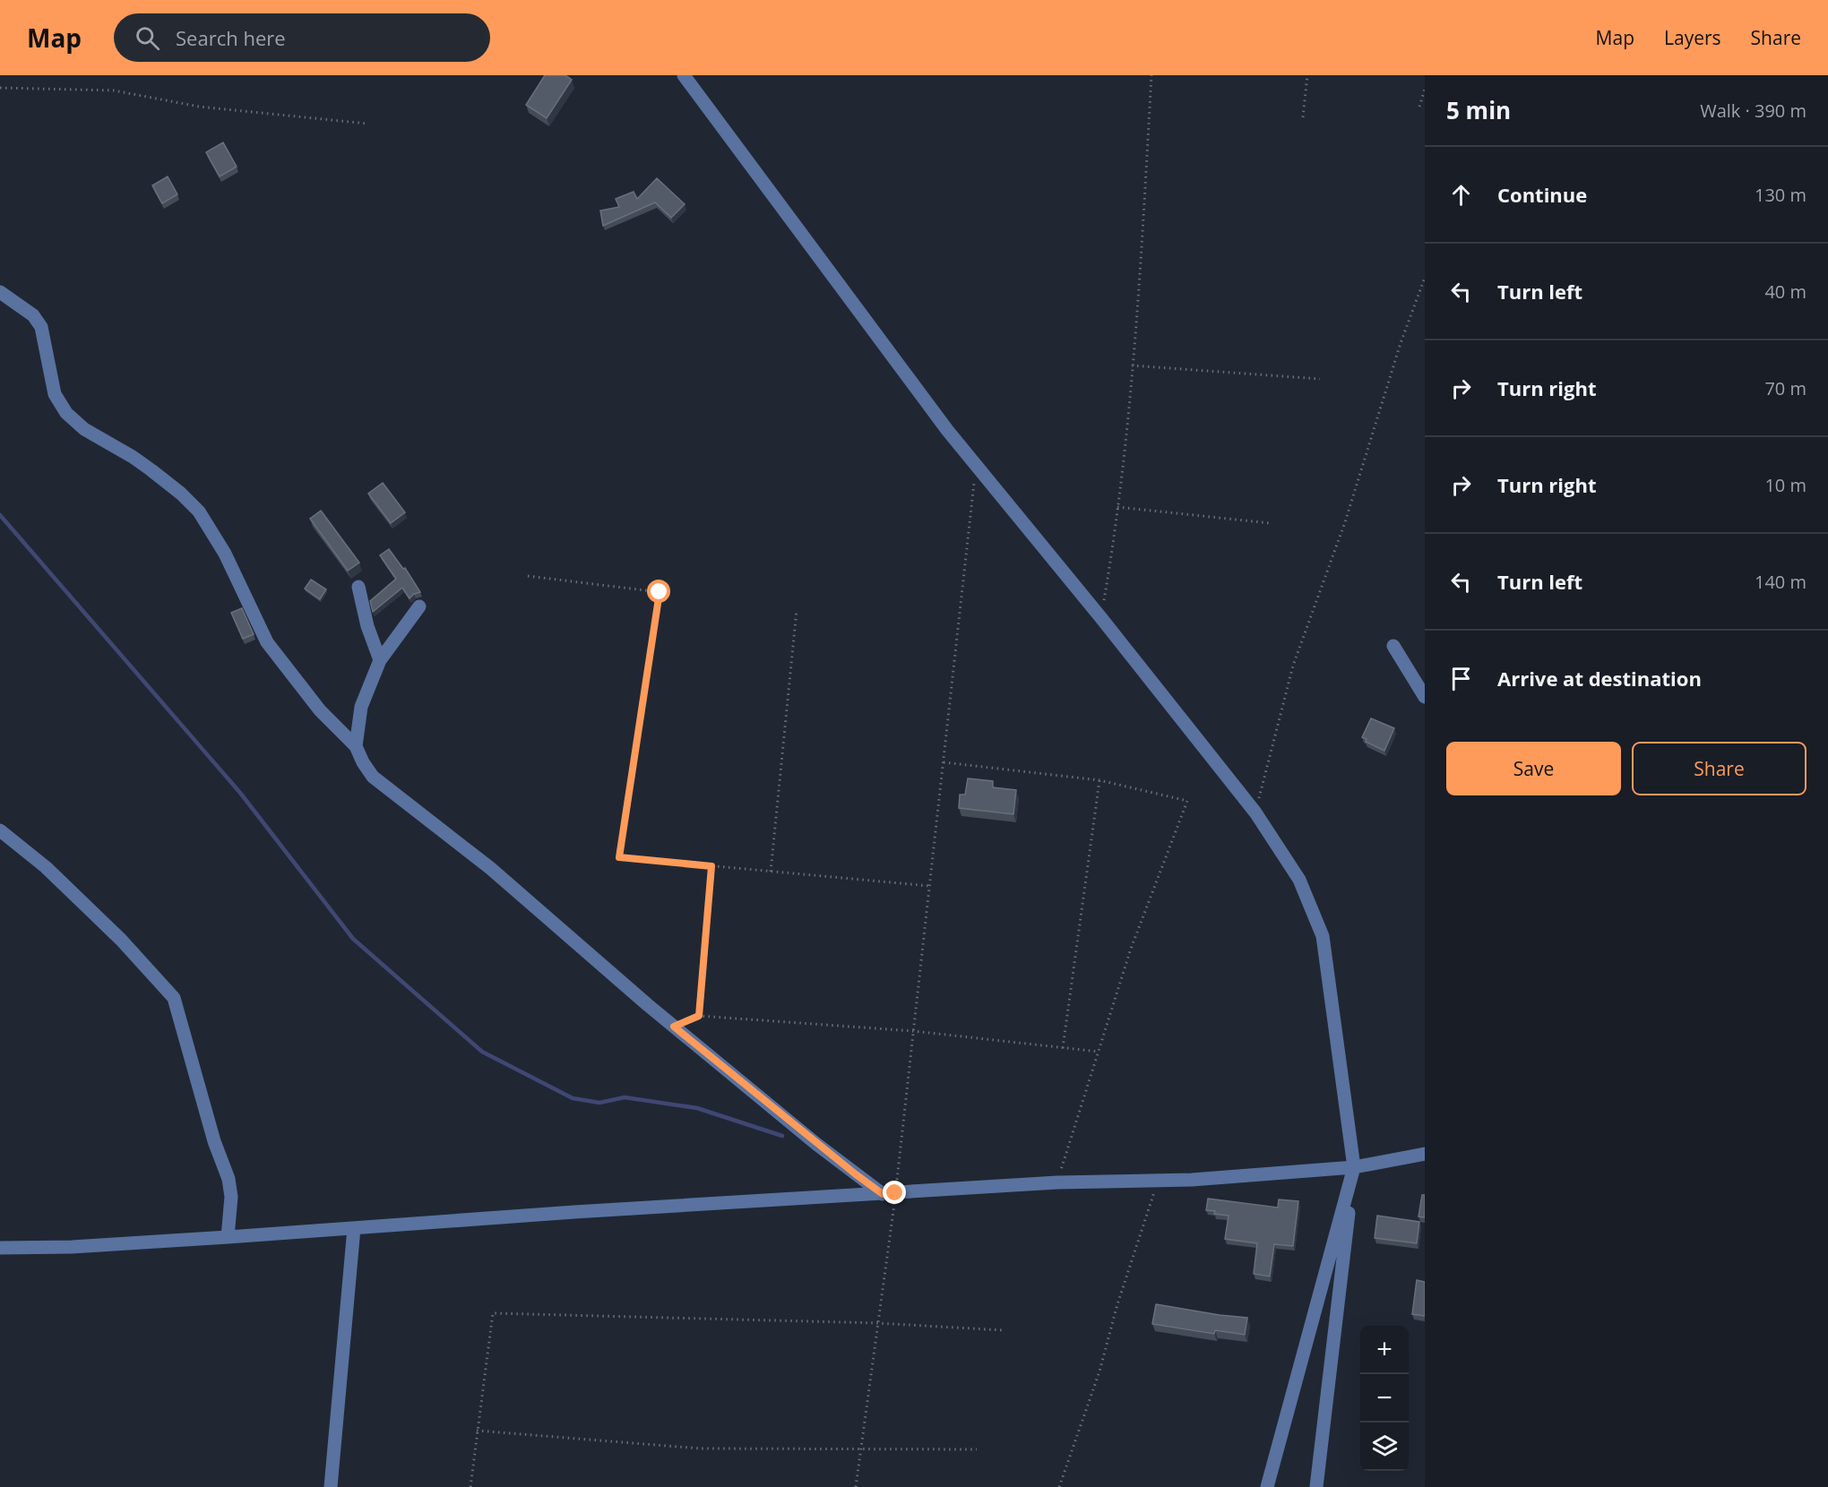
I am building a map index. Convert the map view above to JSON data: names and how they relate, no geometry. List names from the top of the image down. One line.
{"page":{"header":"Map","search":"Search here","nav":["Map","Layers","Share"],"heading":["5 min","Walk · 390 m"],"list":[["Continue","130 m"],["Turn left","40 m"],["Turn right","70 m"],["Turn right","10 m"],["Turn left","140 m"],"Arrive at destination"],"buttons":["Save","Share"],"map_buttons":["+","−"]}}
